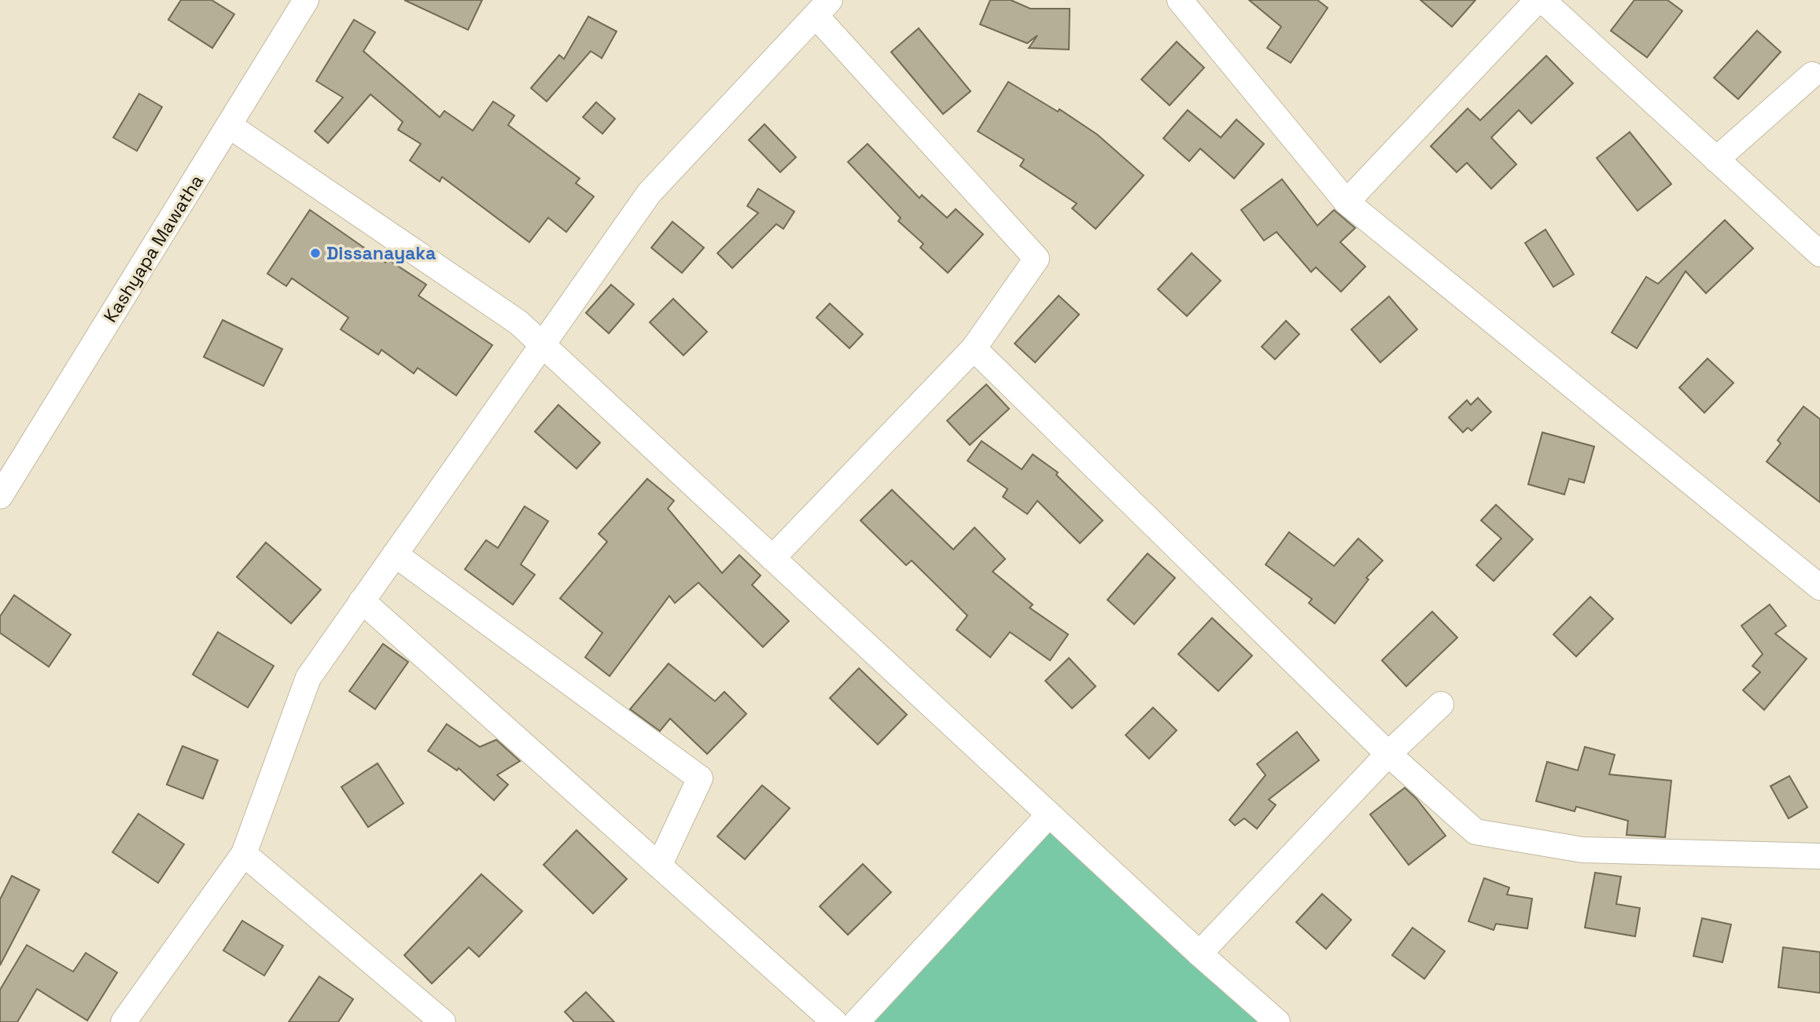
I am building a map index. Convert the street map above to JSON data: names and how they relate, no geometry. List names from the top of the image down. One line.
{"streets":{"street":["Kashyapa Mawatha"]},"places":["Dissanayaka"]}
